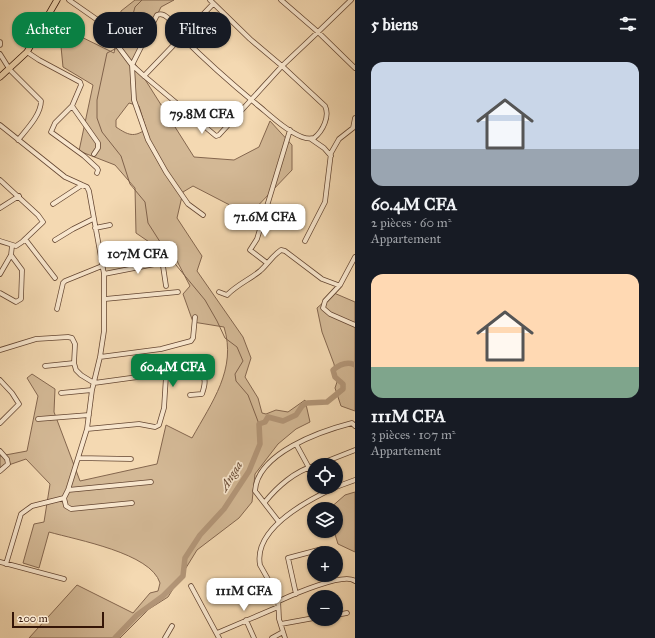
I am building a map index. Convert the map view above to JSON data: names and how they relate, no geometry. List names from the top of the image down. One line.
{"water":["Angaa"],"scale_bar":"200 m","page":{"heading":"5 biens","chip":["Acheter","Louer","Filtres"],"list":[{"name":"60.4M CFA","note":"2 pièces · 60 m² · Appartement"},{"name":"111M CFA","note":"3 pièces · 107 m² · Appartement"}],"price":["79.8M CFA","71.6M CFA","107M CFA","60.4M CFA","111M CFA"],"map_buttons":["+","−"],"scale":"200 m"}}
